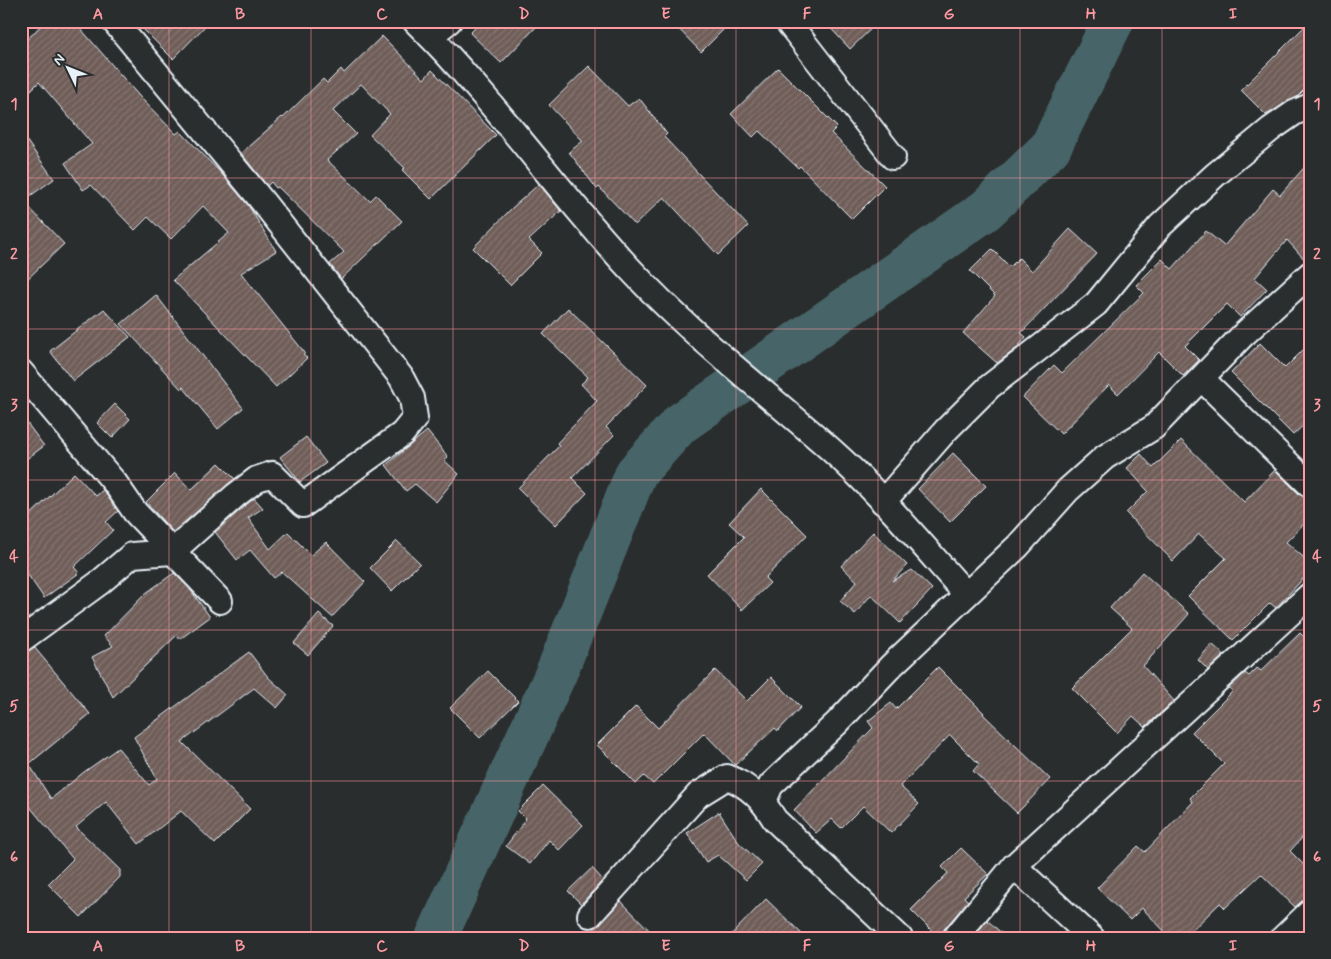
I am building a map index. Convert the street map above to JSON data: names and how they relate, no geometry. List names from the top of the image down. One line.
{"north":"top left","grid":{"columns":["A","B","C","D","E","F","G","H","I"],"rows":["1","2","3","4","5","6"]}}
